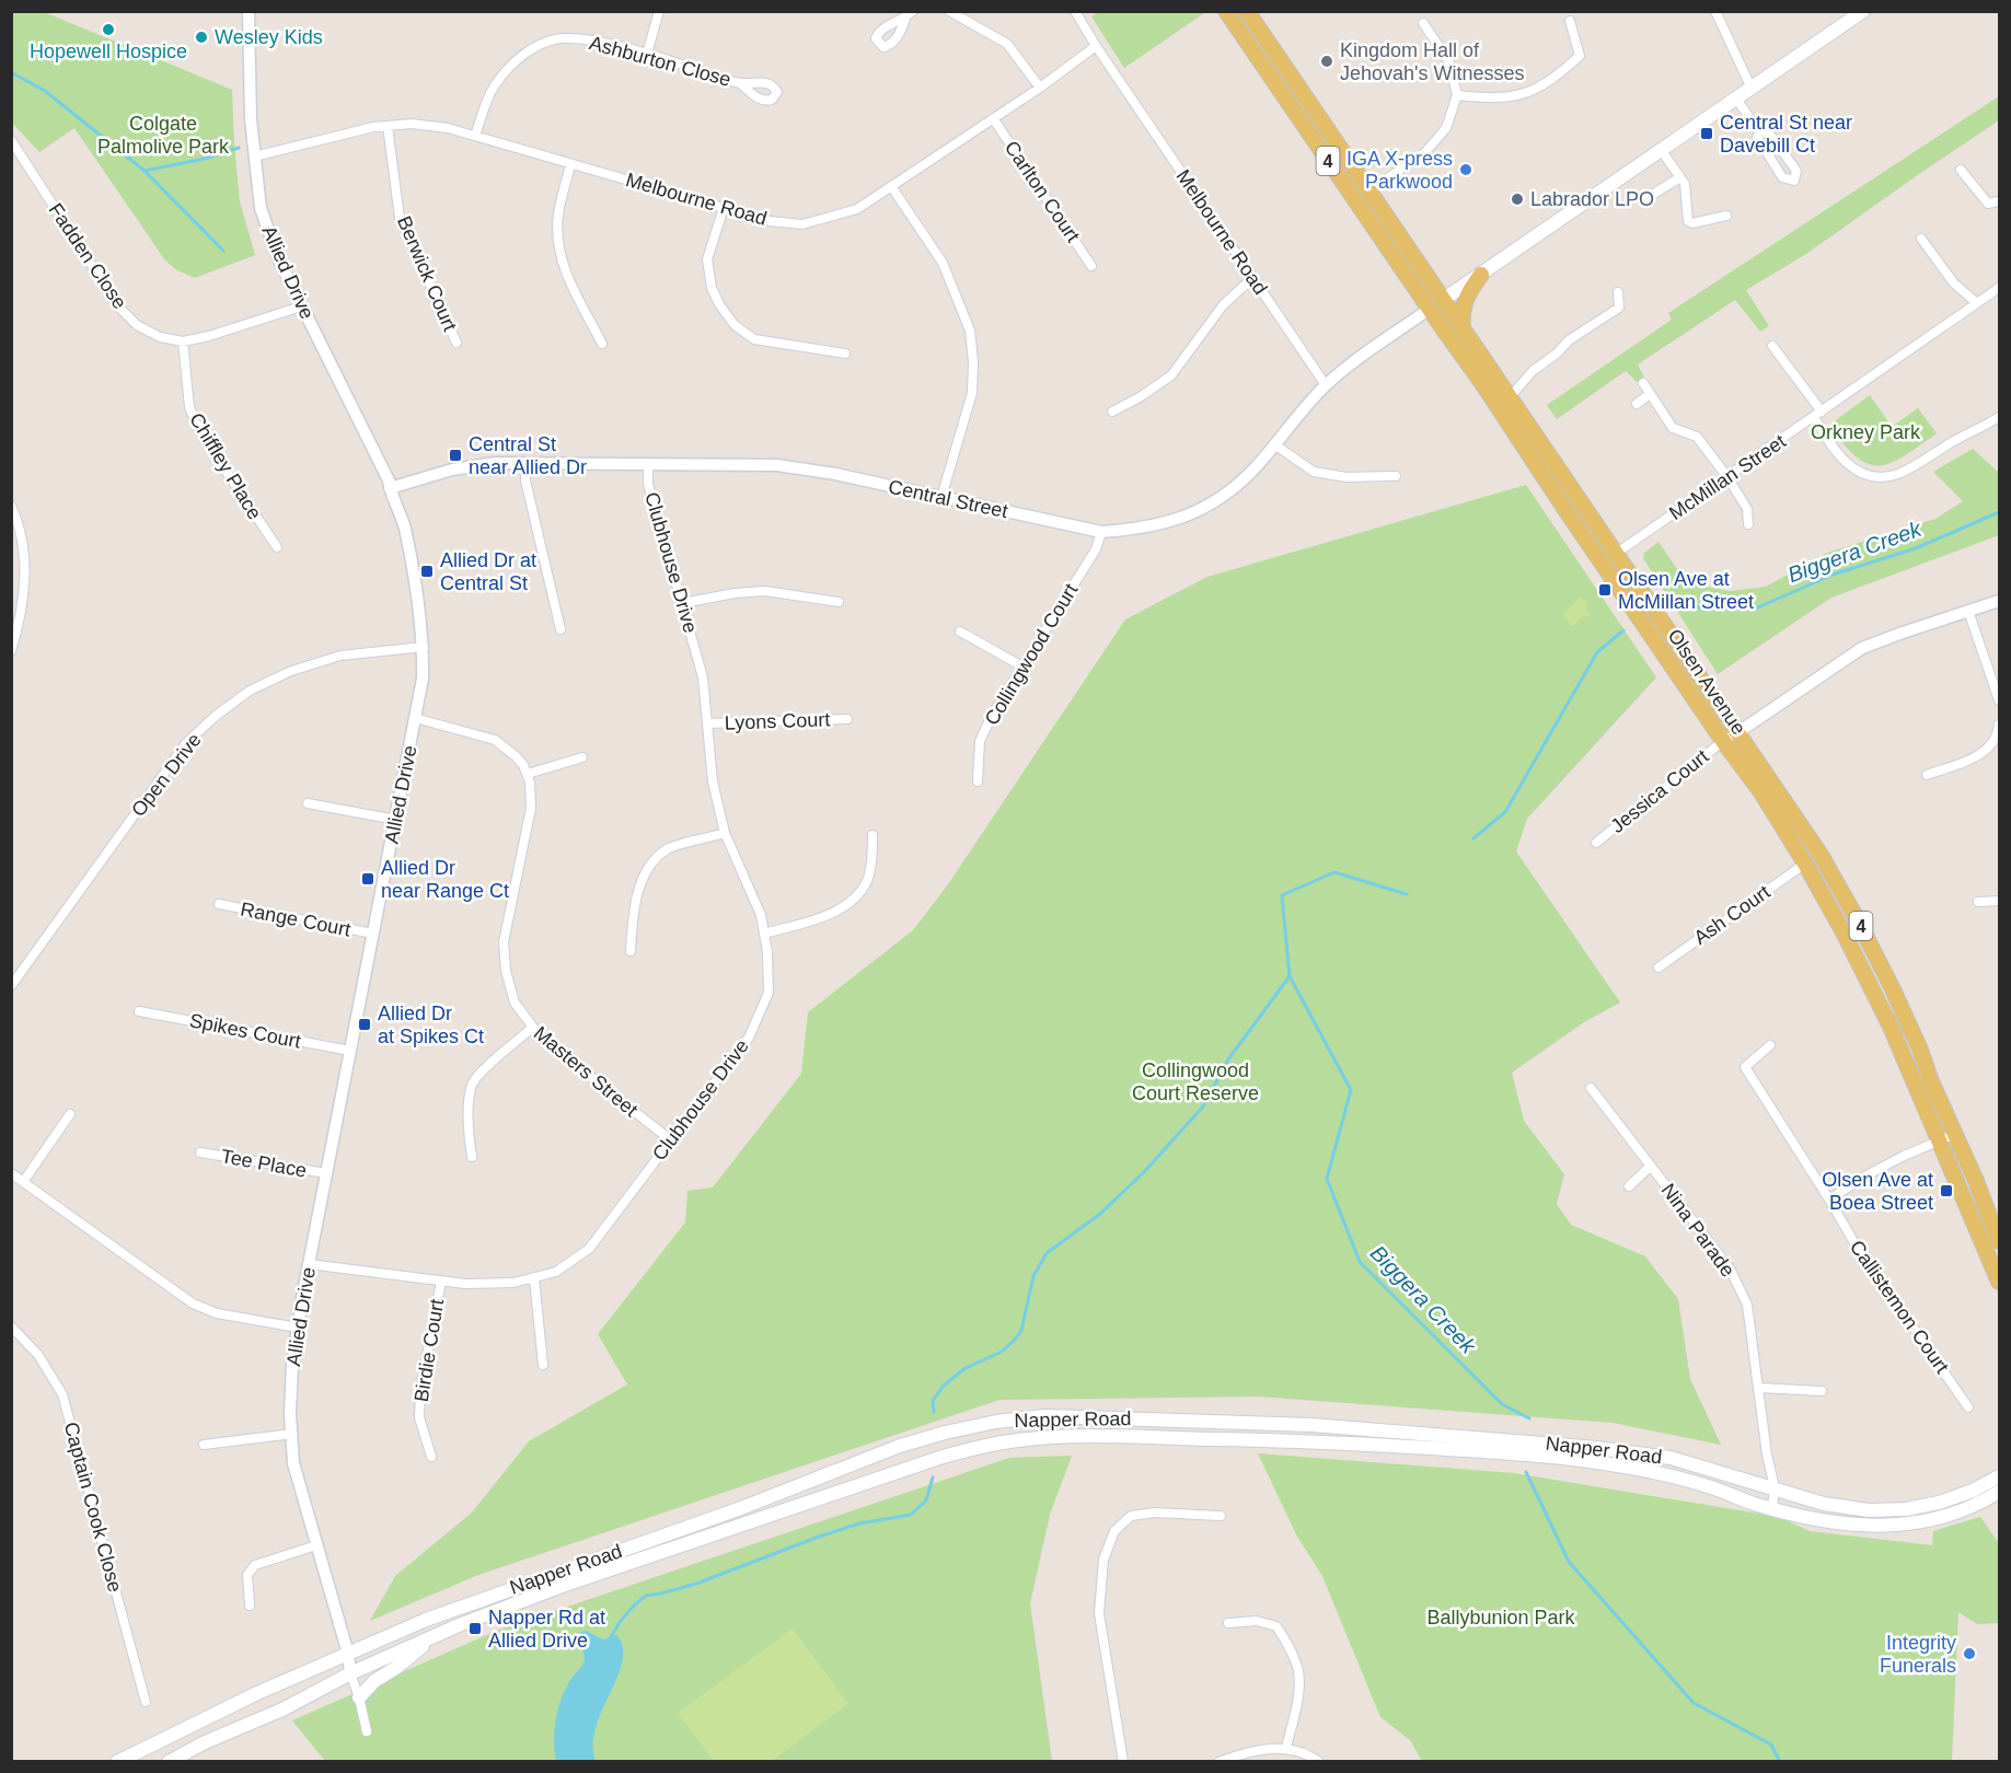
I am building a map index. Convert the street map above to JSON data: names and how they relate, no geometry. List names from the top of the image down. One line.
{"streets":{"main road":["4","Olsen Avenue","Napper Road"],"street":["Ashburton Close","Carlton Court","Melbourne Road","Fadden Close","Allied Drive","Berwick Court","Chiffley Place","McMillan Street","Central Street","Clubhouse Drive","Collingwood Court","Lyons Court","Open Drive","Jessica Court","Ash Court","Range Court","Spikes Court","Masters Street","Tee Place","Nina Parade","Callistemon Court","Birdie Court","Captain Cook Close"]},"crossings":[["Ashburton Close","Melbourne Road"],["Carlton Court","Melbourne Road"],["Melbourne Road","Allied Drive"],["Melbourne Road","Berwick Court"],["Melbourne Road","Central Street"],["Fadden Close","Allied Drive"],["Fadden Close","Chiffley Place"],["Allied Drive","Central Street"],["Allied Drive","Clubhouse Drive"],["Allied Drive","Open Drive"],["Allied Drive","Range Court"],["Allied Drive","Spikes Court"],["Allied Drive","Tee Place"],["Allied Drive","Napper Road"],["McMillan Street","Olsen Avenue"],["Central Street","Clubhouse Drive"],["Central Street","Collingwood Court"],["Central Street","Olsen Avenue"],["Clubhouse Drive","Lyons Court"],["Clubhouse Drive","Masters Street"],["Clubhouse Drive","Birdie Court"],["Olsen Avenue","Jessica Court"],["Olsen Avenue","Ash Court"],["Nina Parade","Napper Road"]],"water":["Biggera Creek"],"parks":["Colgate Palmolive Park","Orkney Park","Collingwood Court Reserve","Ballybunion Park"],"places":{"other":["Hopewell Hospice","Wesley Kids","Kingdom Hall of Jehovah's Witnesses","IGA X-press Parkwood","Labrador LPO","Integrity Funerals"],"transit":["Central St near Davebill Ct","Central St near Allied Dr","Allied Dr at Central St","Olsen Ave at McMillan Street","Allied Dr near Range Ct","Allied Dr at Spikes Ct","Olsen Ave at Boea Street","Napper Rd at Allied Drive"]}}
